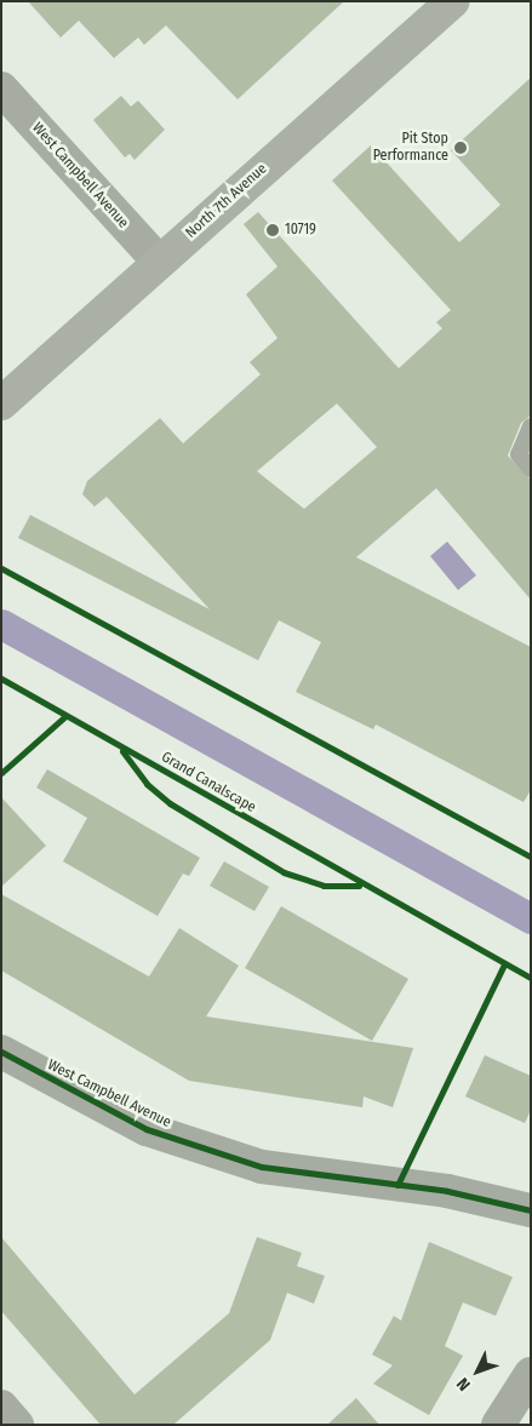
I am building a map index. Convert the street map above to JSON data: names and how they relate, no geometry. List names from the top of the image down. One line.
{"streets":{"main road":["North 7th Avenue"],"street":["West Campbell Avenue"],"cycle path":["Grand Canalscape"]},"crossings":[["West Campbell Avenue","North 7th Avenue"]],"places":["Pit Stop Performance","10719"],"north":"bottom left"}
